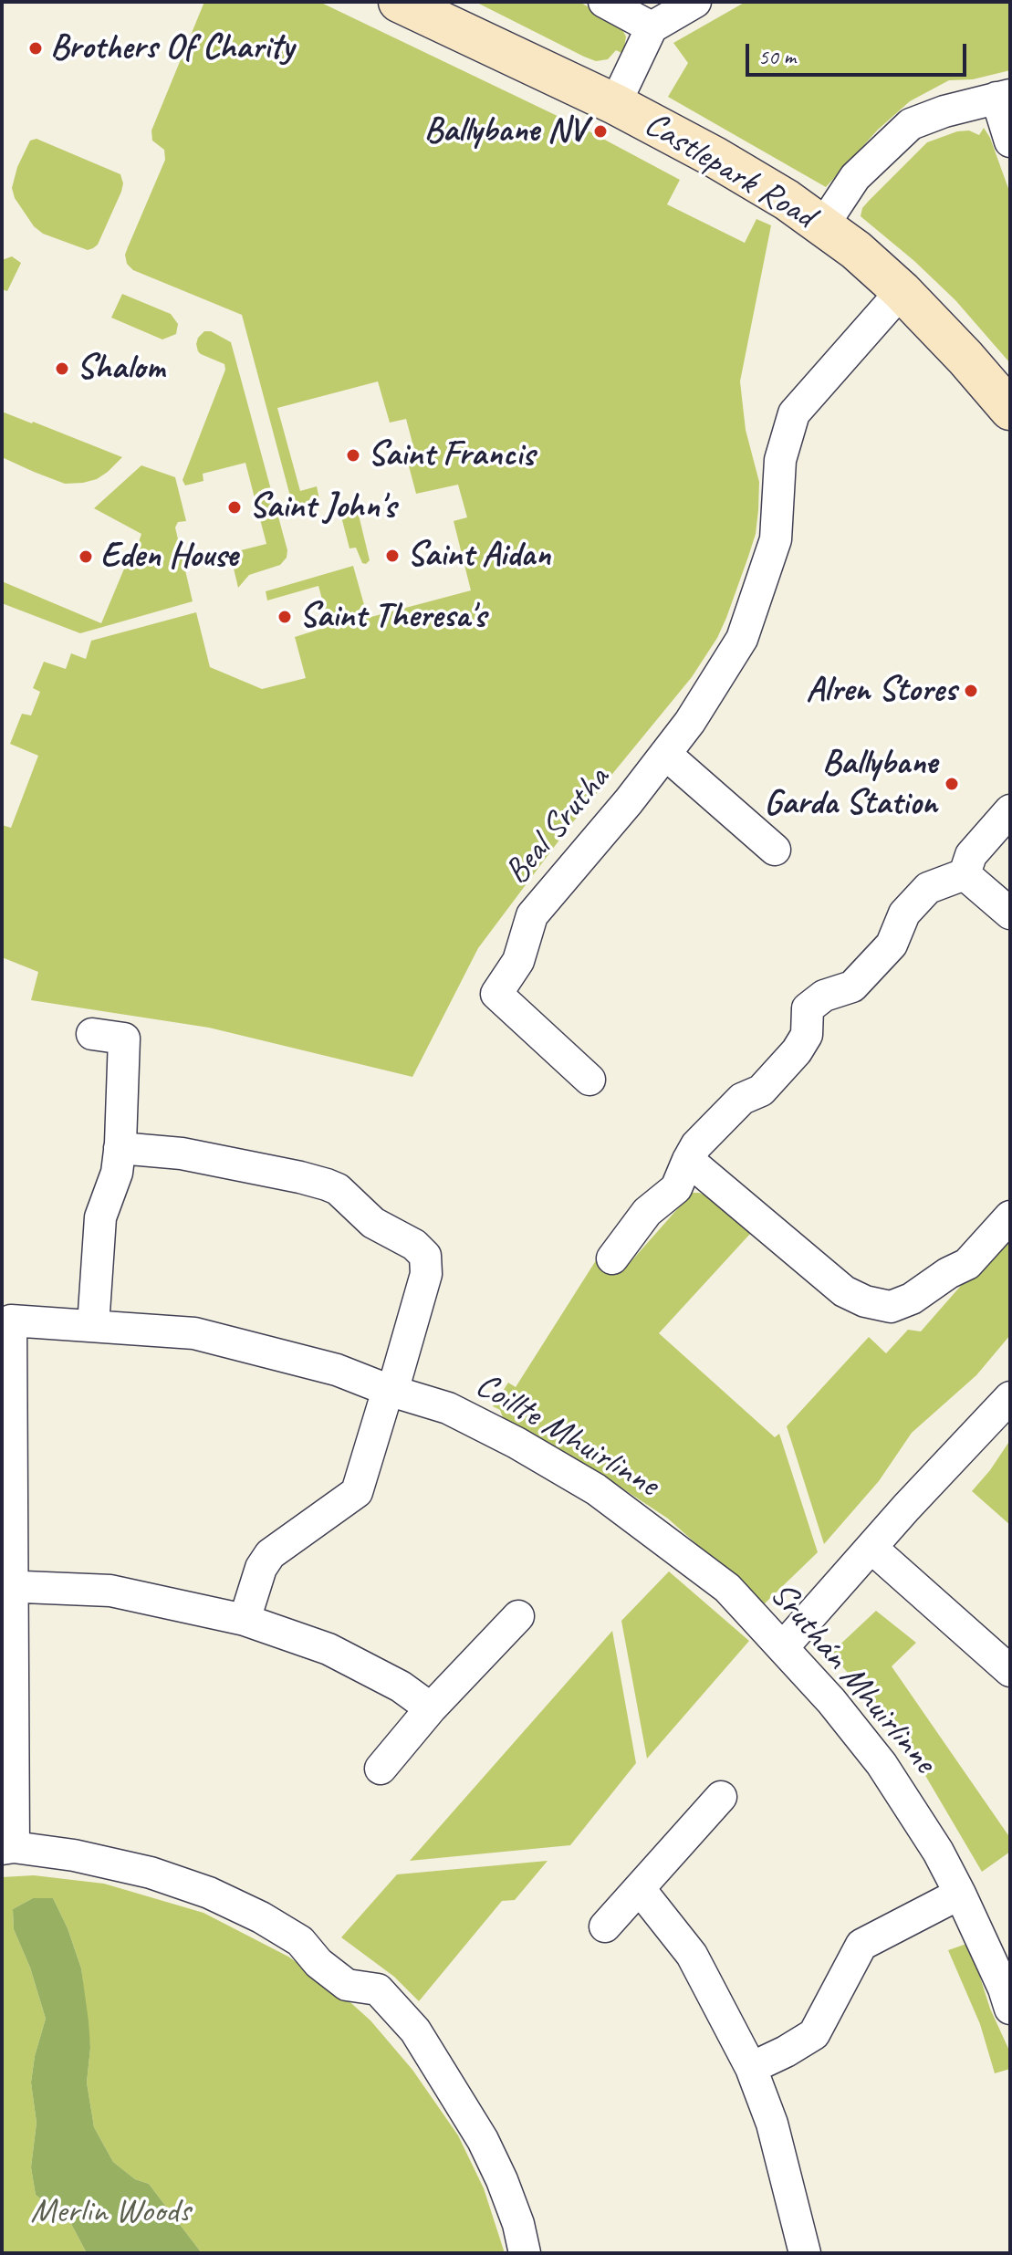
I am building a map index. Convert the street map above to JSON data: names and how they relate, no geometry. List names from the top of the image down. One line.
{"streets":{"street":["Castlepark Road","Beal Srutha","Coillte Mhuirlinne","Sruthán Mhuirlinne"]},"crossings":[["Castlepark Road","Beal Srutha"],["Coillte Mhuirlinne","Sruthán Mhuirlinne"]],"parks":["Merlin Woods"],"places":["Brothers Of Charity","Ballybane NV","Shalom","Saint Francis","Saint John's","Saint Aidan","Eden House","Saint Theresa's","Alren Stores","Ballybane Garda Station"],"scale_bar":"50 m"}
